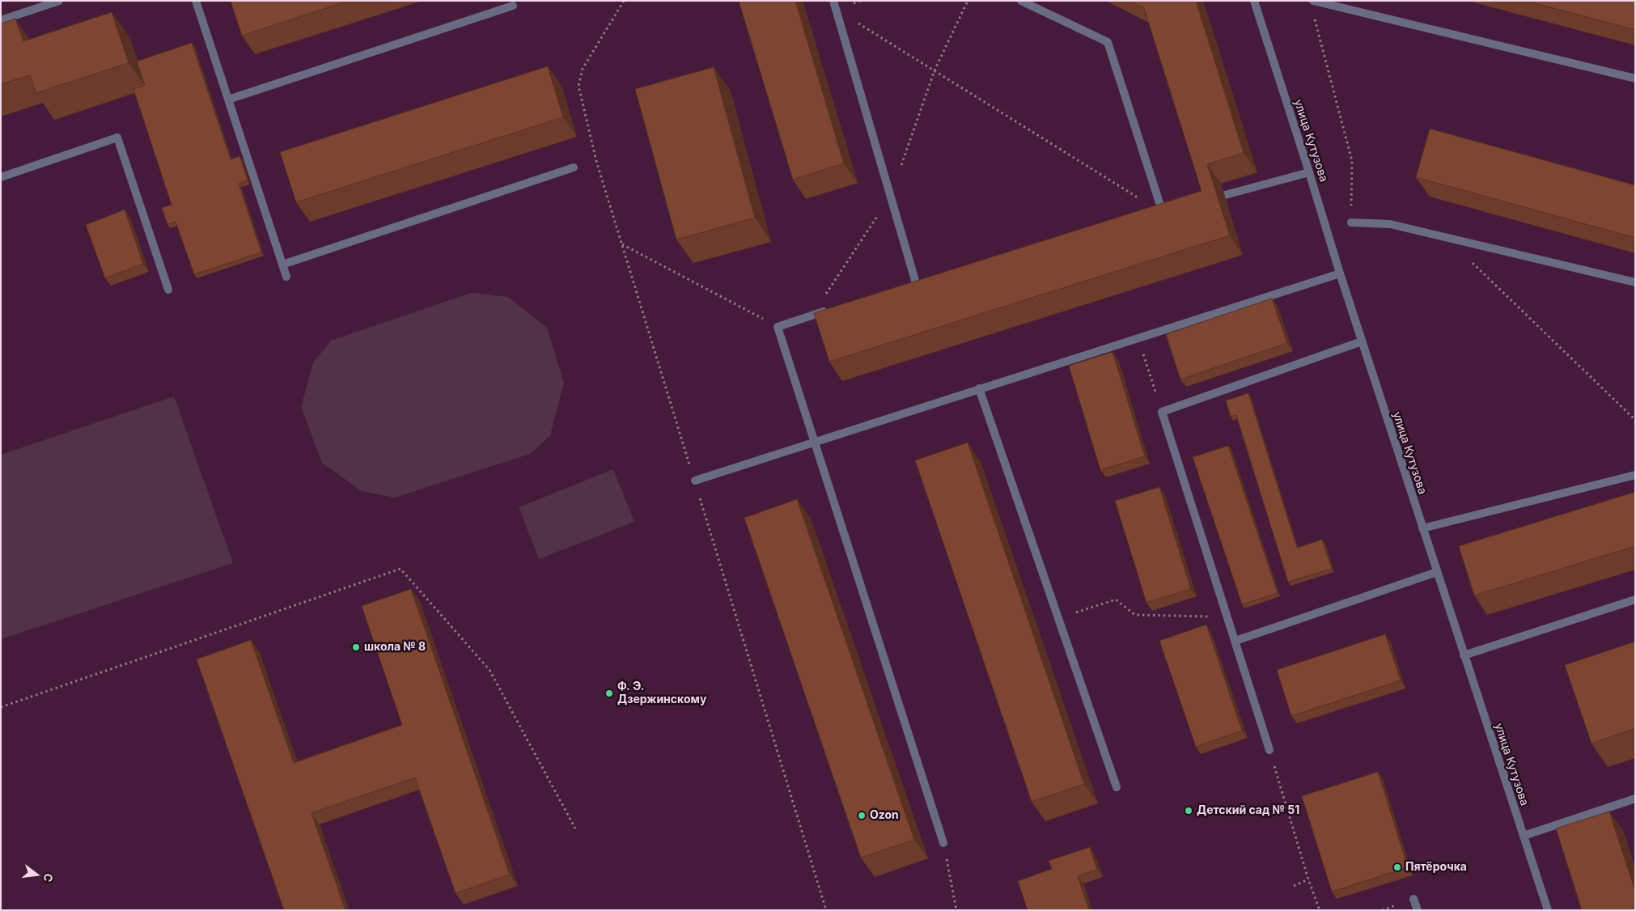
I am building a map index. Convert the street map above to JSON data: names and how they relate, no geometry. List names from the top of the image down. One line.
{"streets":{"street":["улица Кутузова"]},"places":["школа № 8","Ф. Э. Дзержинскому","Детский сад № 51","Ozon","Пятёрочка"],"north":"right"}
